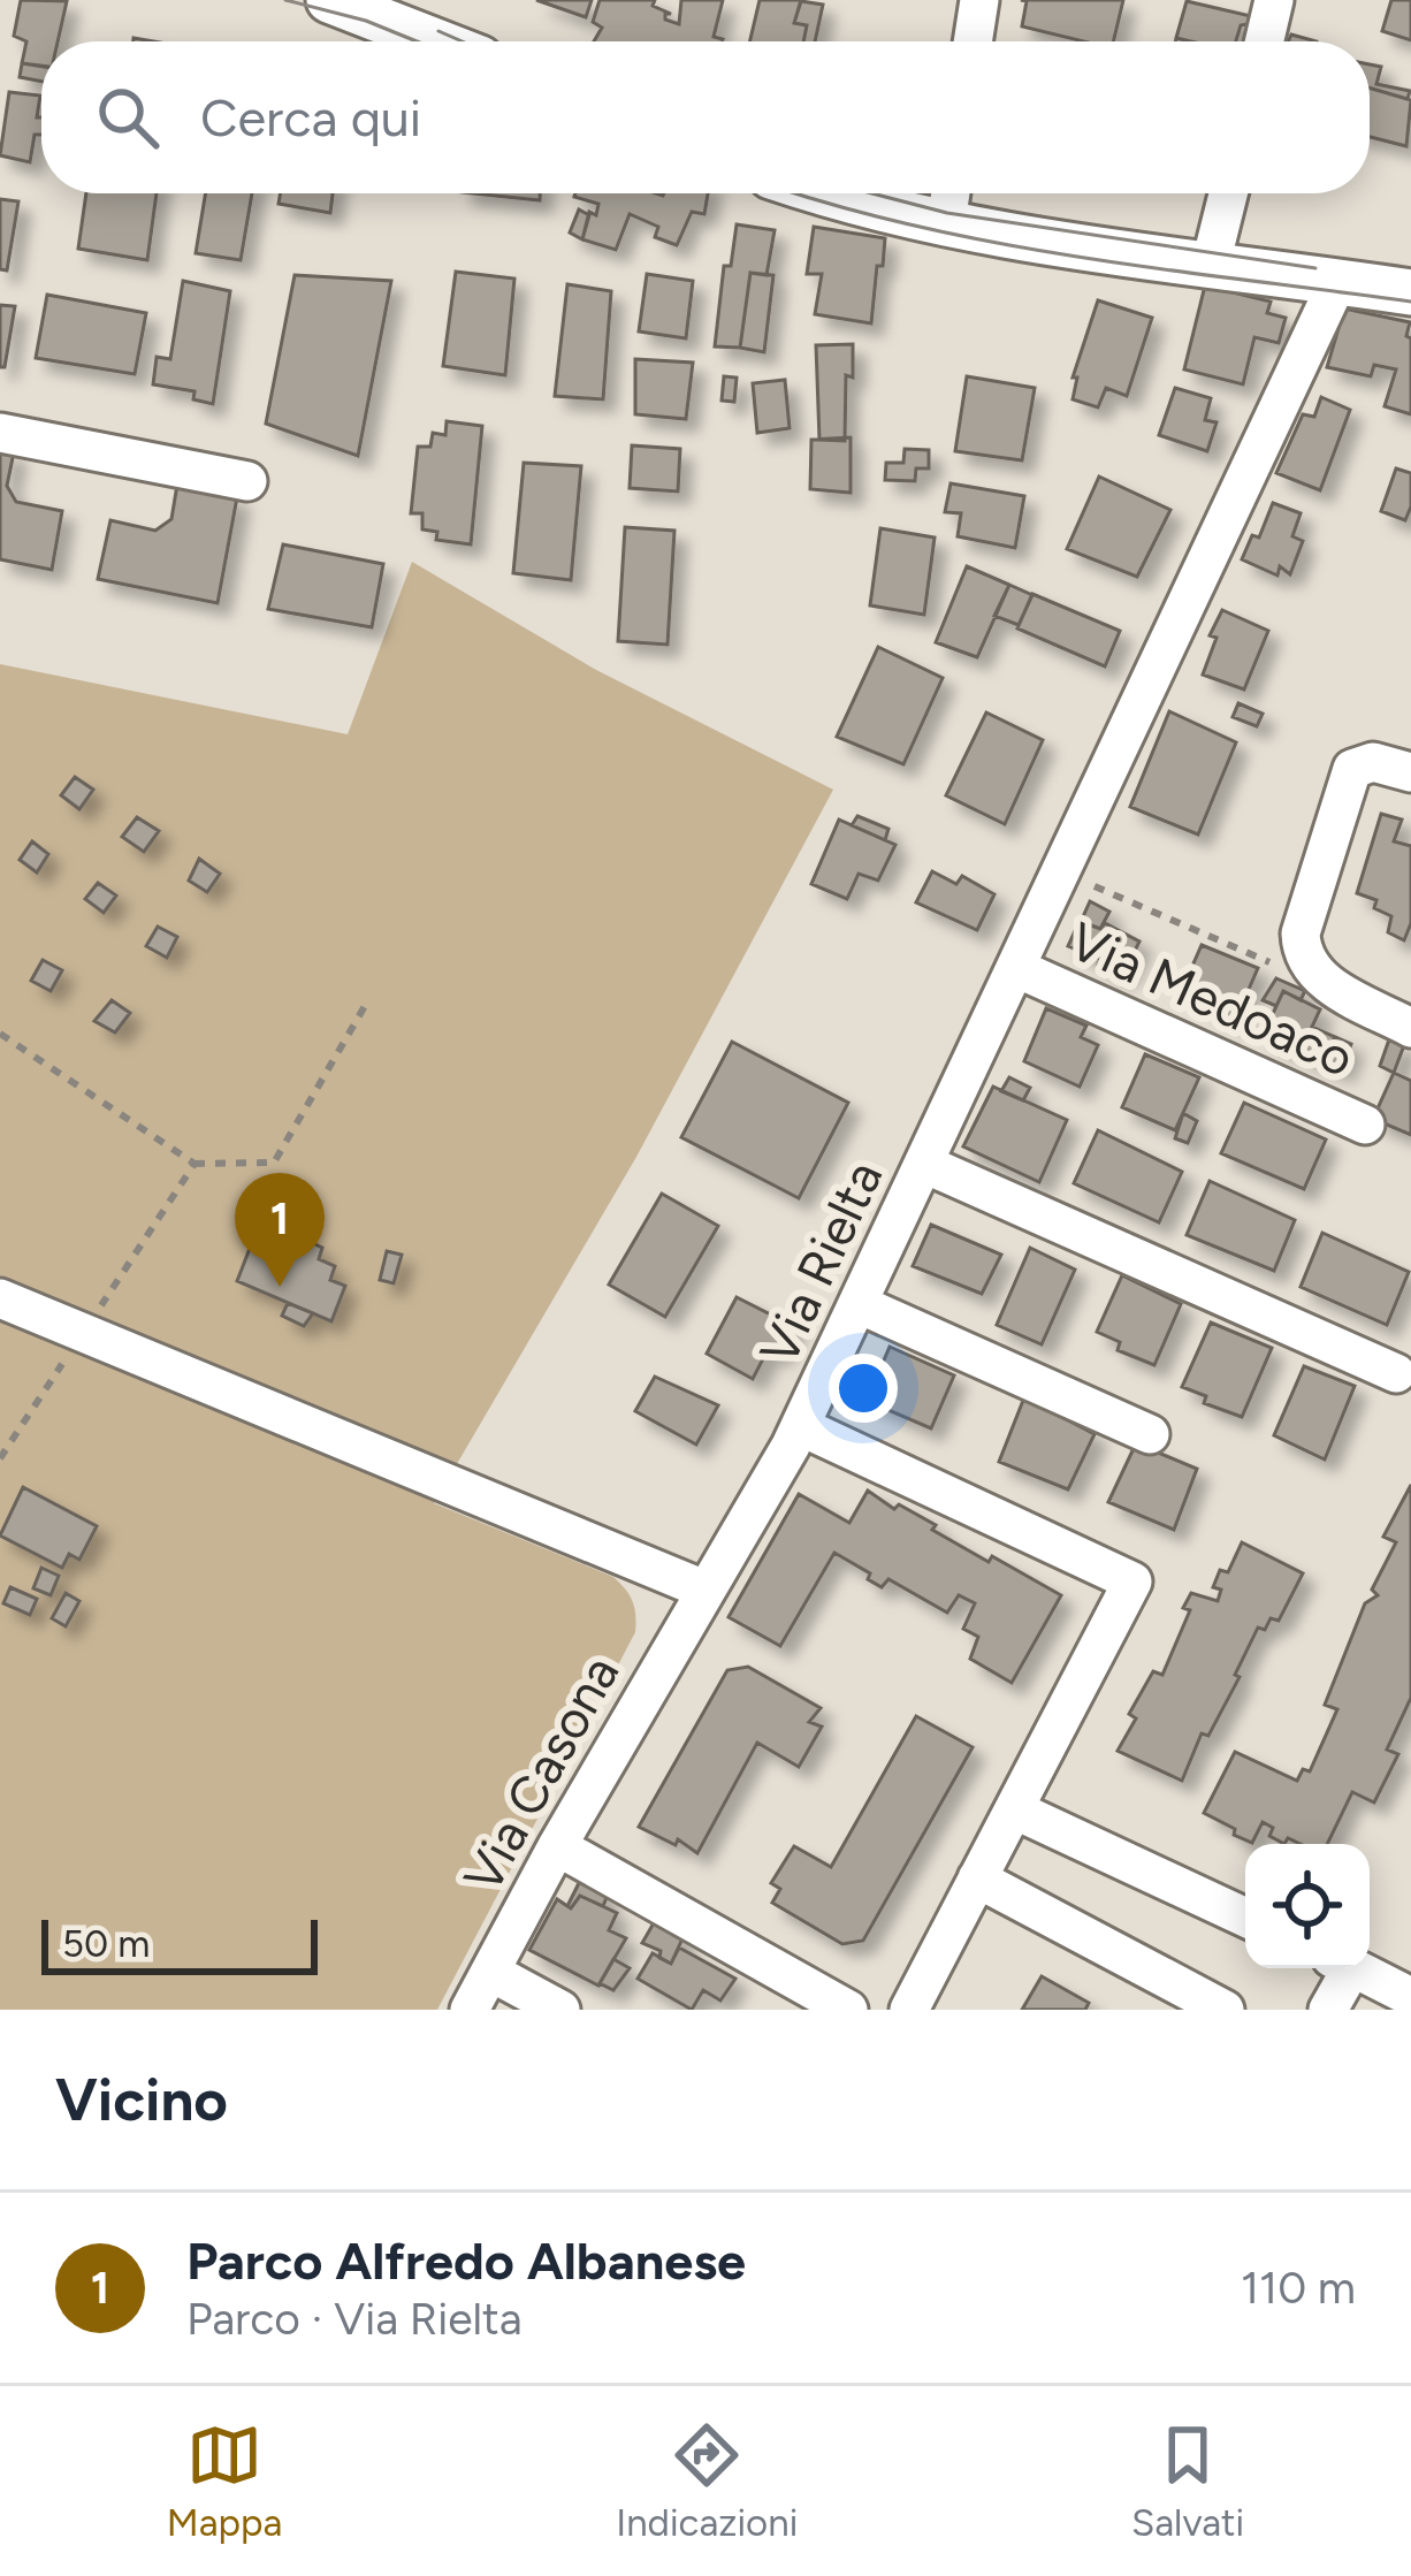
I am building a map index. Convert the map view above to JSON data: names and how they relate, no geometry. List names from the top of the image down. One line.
{"streets":{"street":["Via Medoaco","Via Rielta","Via Casona"]},"crossings":[["Via Medoaco","Via Rielta"],["Via Rielta","Via Casona"]],"scale_bar":"50 m","page":{"search":"Cerca qui","pins":"1","scale":"50 m","heading":"Vicino","list":[{"mark":"1","name":"Parco Alfredo Albanese","note":"Parco · Via Rielta","value":"110 m"}],"nav":["Mappa","Indicazioni","Salvati"]}}
